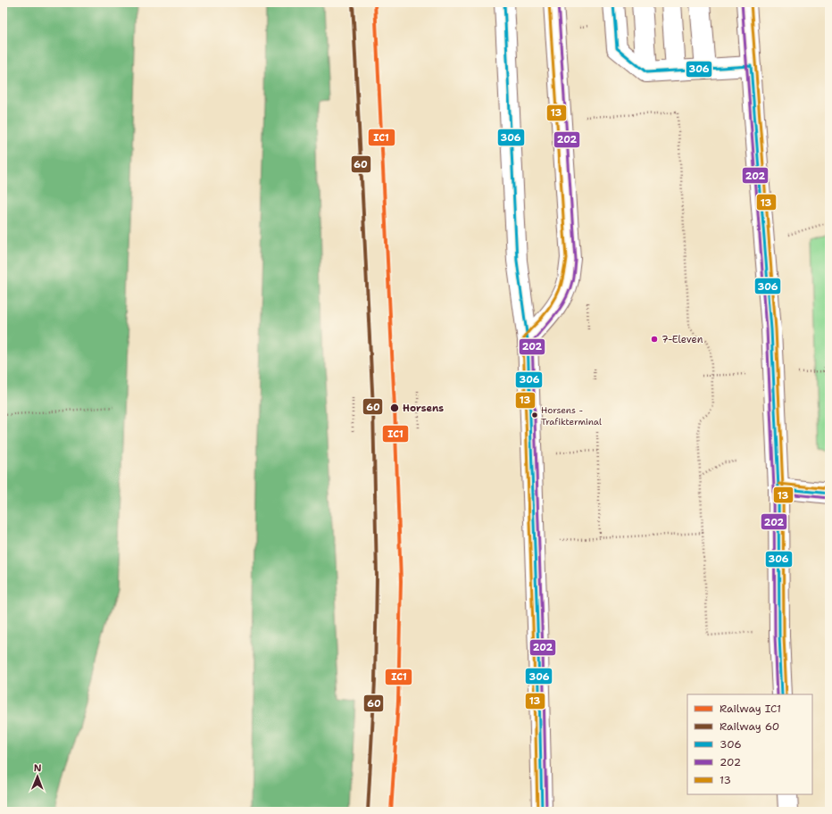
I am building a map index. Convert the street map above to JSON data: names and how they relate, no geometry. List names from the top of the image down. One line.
{"places":["7-Eleven","Horsens","Horsens - Trafikterminal"],"lines":["rail line IC1","rail line 60","transit line 306","transit line 202","transit line 13"],"legend":["Railway IC1","Railway 60","306","202","13"],"north":"top"}
